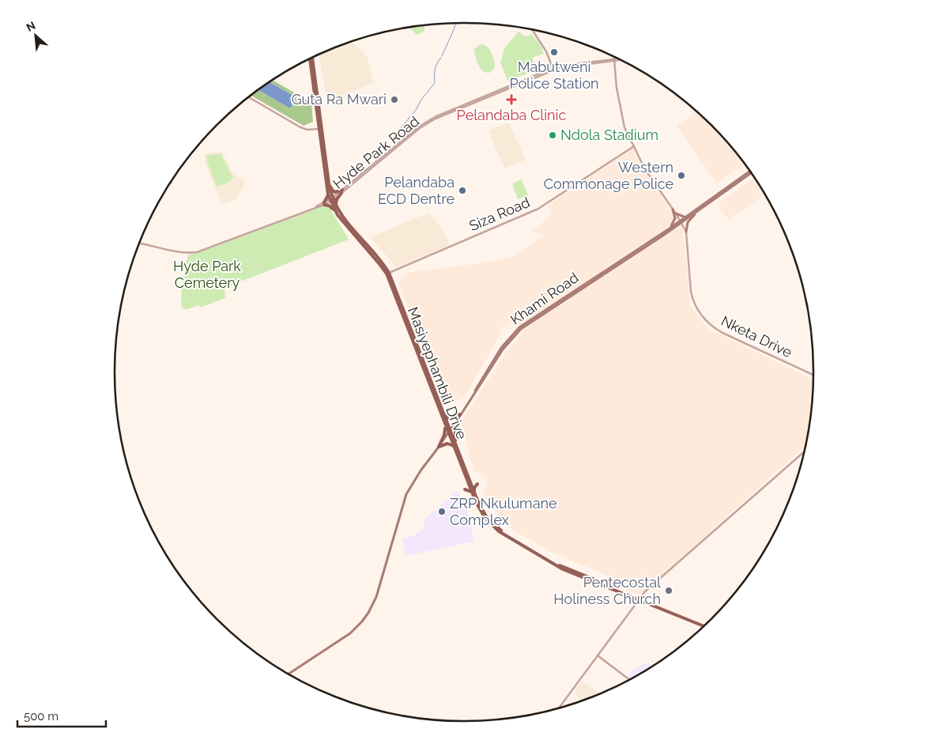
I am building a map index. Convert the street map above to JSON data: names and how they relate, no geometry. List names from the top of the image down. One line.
{"streets":{"main road":["Khami Road","Masiyephambili Drive"],"street":["Hyde Park Road","Siza Road","Nketa Drive"]},"crossings":[["Hyde Park Road","Masiyephambili Drive"],["Siza Road","Masiyephambili Drive"]],"parks":["Hyde Park Cemetery"],"places":{"other":["Mabutweni Police Station","Guta Ra Mwari","Ndola Stadium","Western Commonage Police","Pelandaba ECD Dentre","ZRP Nkulumane Complex","Pentecostal Holiness Church"],"health":["Pelandaba Clinic"]},"scale_bar":"500 m","north":"top left"}
